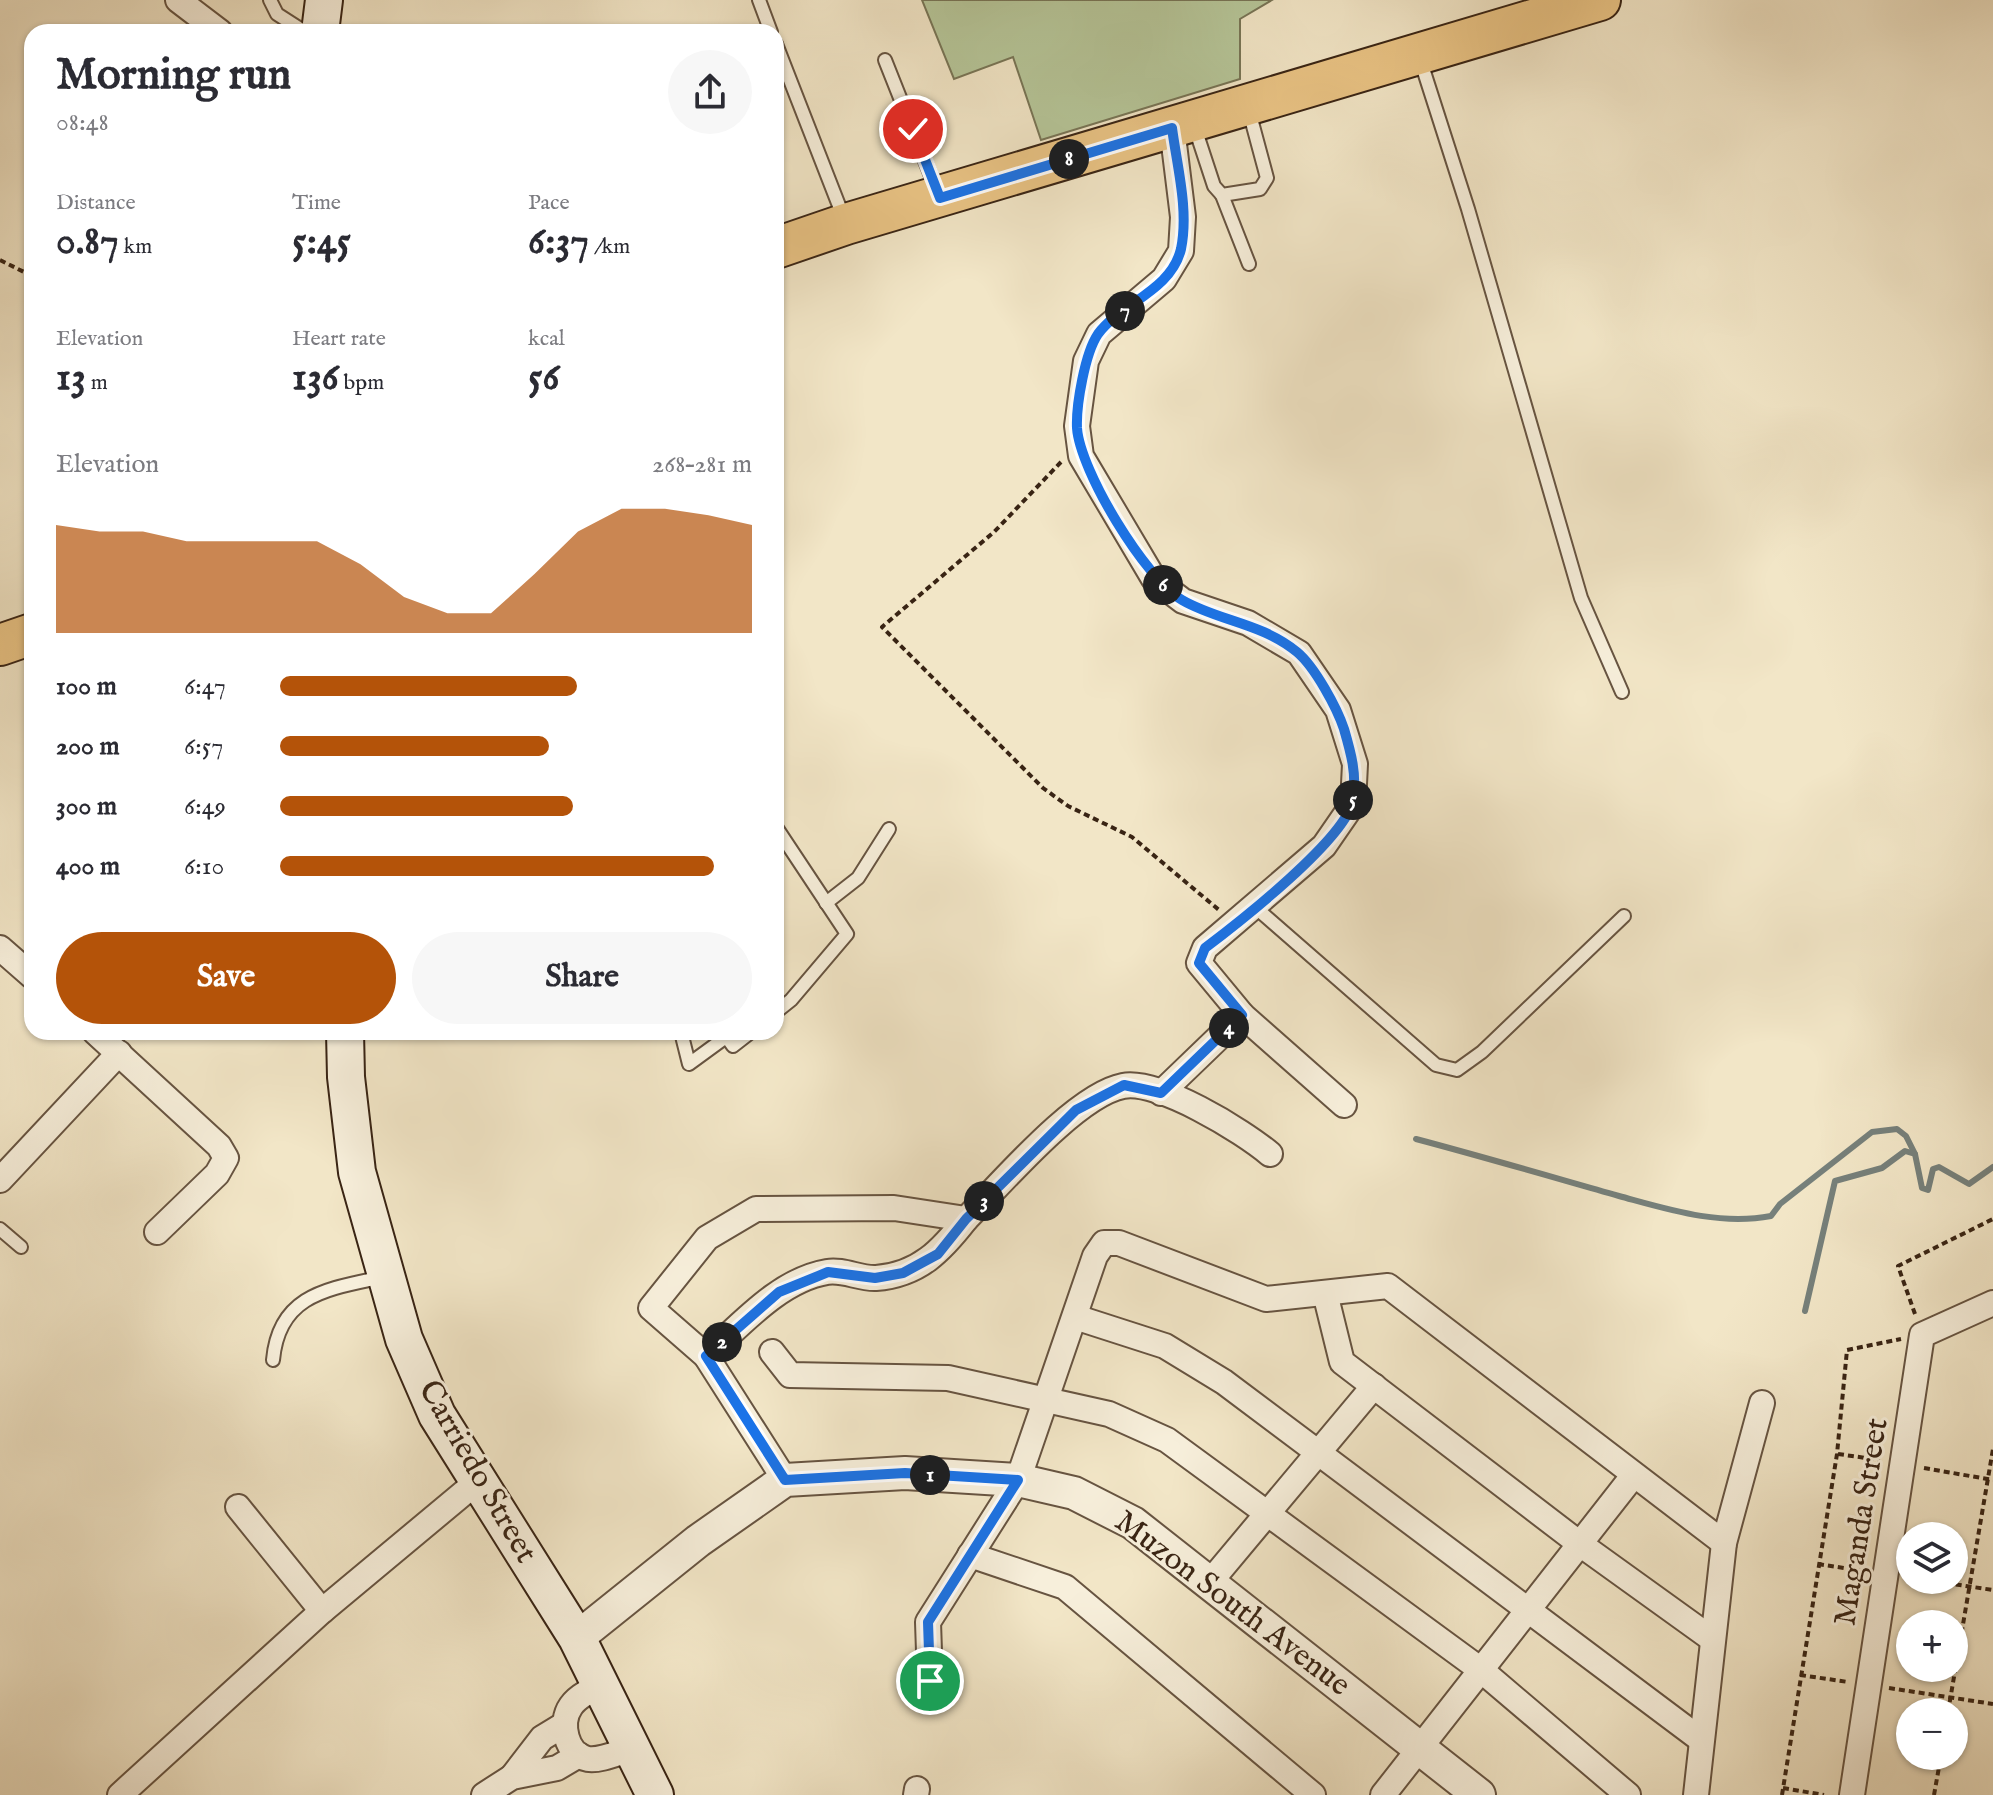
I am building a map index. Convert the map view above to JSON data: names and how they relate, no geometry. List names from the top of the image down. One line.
{"streets":{"main road":["Carriedo Street"],"street":["Maganda Street","Muzon South Avenue"]},"page":{"heading":["Morning run","08:48"],"pins":["8","7","6","5","4","3","2","1"],"stats":[["Distance","0.87 km"],["Time","5:45"],["Pace","6:37 /km"],["Elevation","13 m"],["Heart rate","136 bpm"],["kcal","56"]],"chart":["Elevation","268–281 m"],"list":[{"name":"100 m","note":"6:47"},{"name":"200 m","note":"6:57"},{"name":"300 m","note":"6:49"},{"name":"400 m","note":"6:10"}],"buttons":["Save","Share"],"map_buttons":["+","−"]}}
